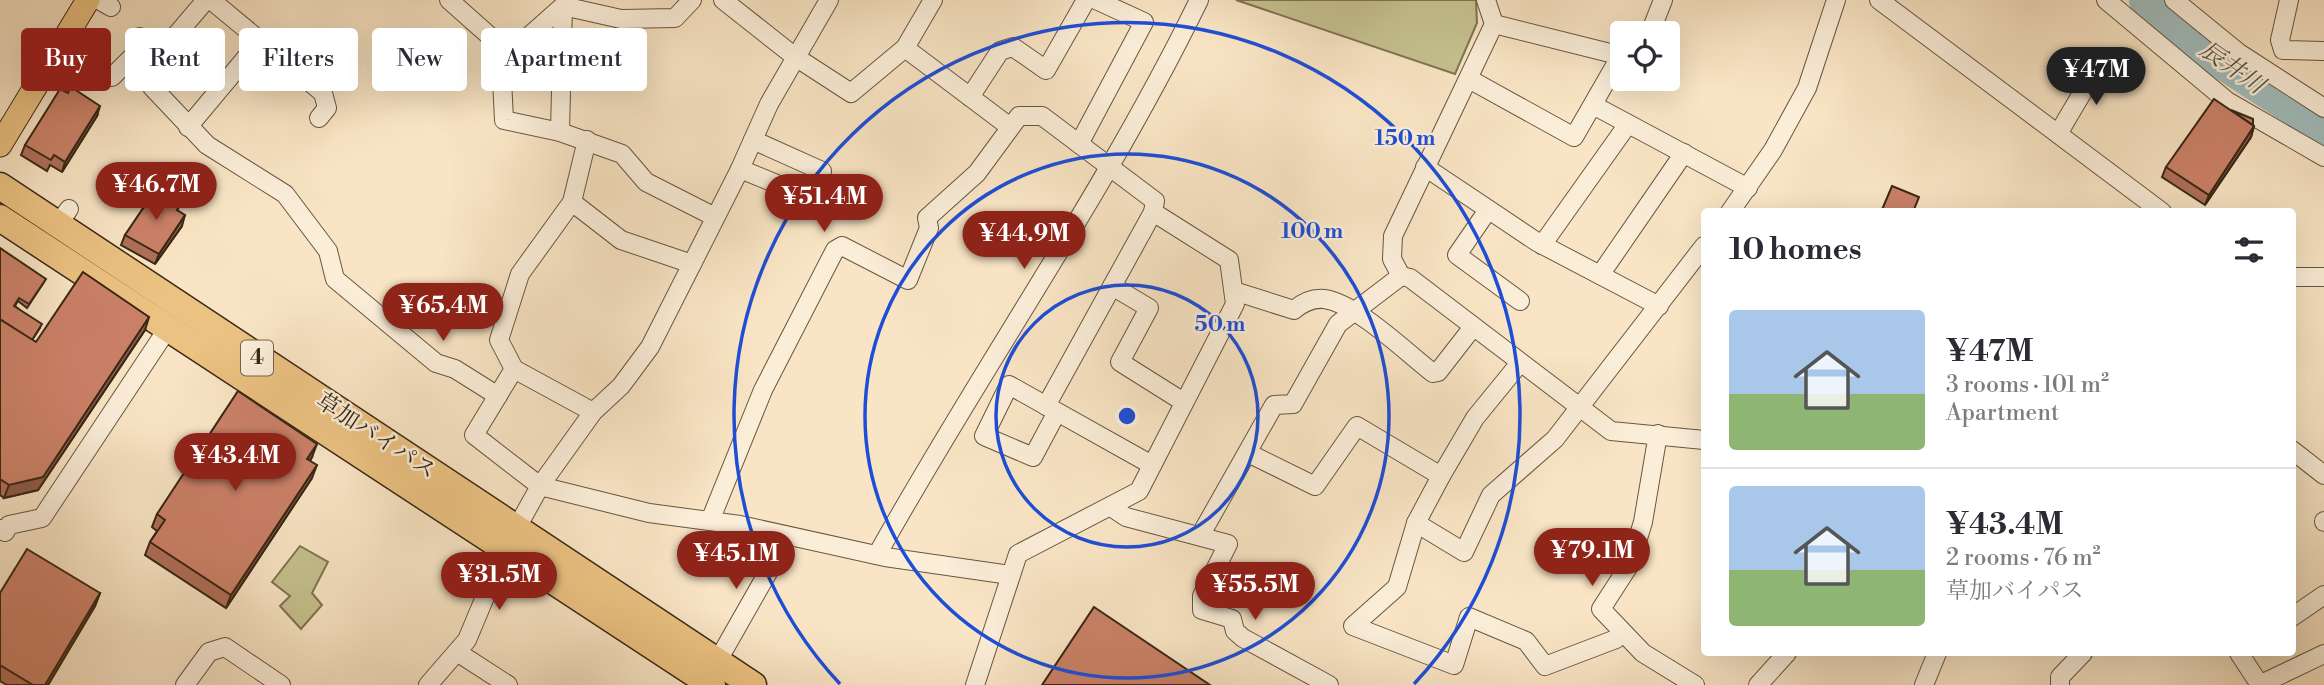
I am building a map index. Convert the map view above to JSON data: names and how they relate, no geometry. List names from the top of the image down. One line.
{"streets":{"highway":["4","草加バイパス"]},"water":["辰井川"],"page":{"chip":["Buy","Rent","Filters","New","Apartment"],"price":["¥47M","¥46.7M","¥51.4M","¥44.9M","¥65.4M","¥43.4M","¥79.1M","¥45.1M","¥31.5M","¥55.5M"],"heading":"10 homes","list":[{"name":"¥47M","note":"3 rooms · 101 m² · Apartment"},{"name":"¥43.4M","note":"2 rooms · 76 m² · 草加バイパス"}]},"rings":["150 m","100 m","50 m"]}
